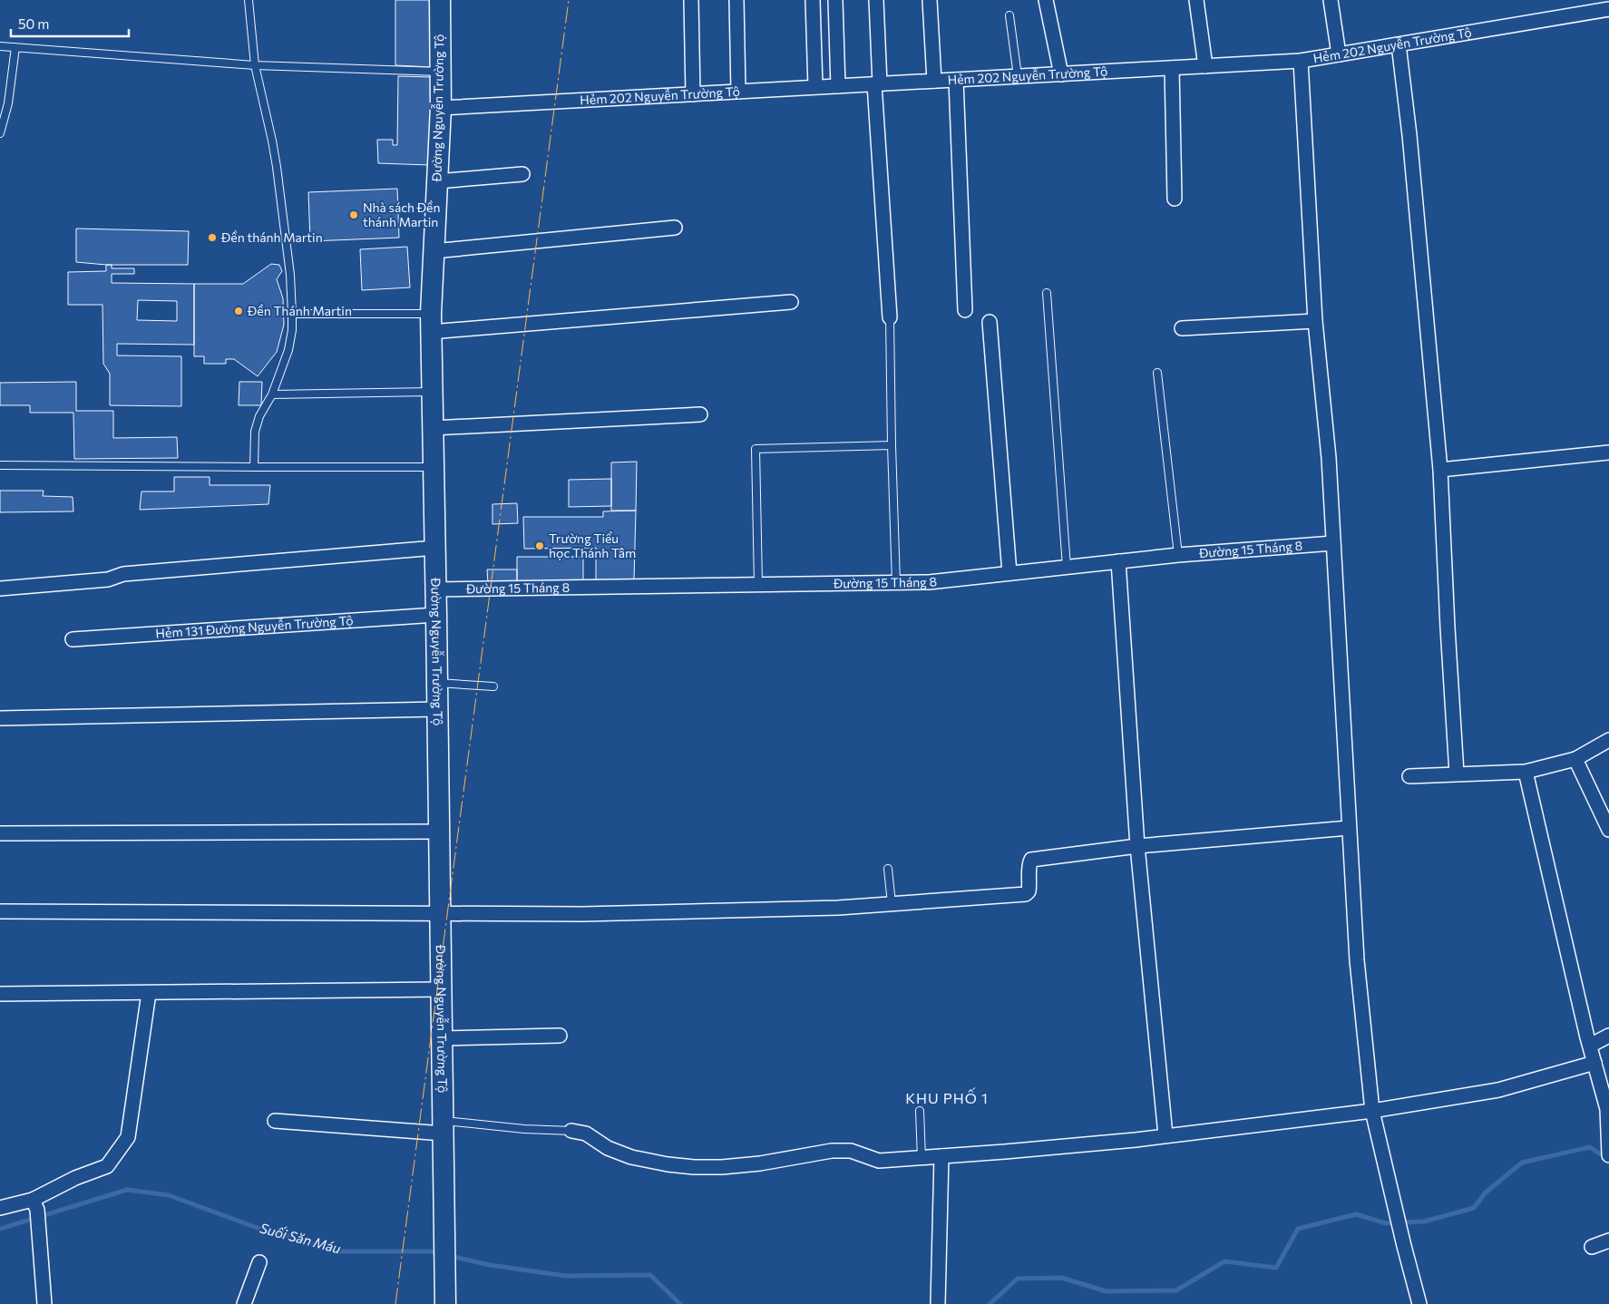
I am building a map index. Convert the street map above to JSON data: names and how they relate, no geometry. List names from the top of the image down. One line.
{"streets":{"main road":["Đường Nguyễn Trường Tộ"],"street":["Hẻm 202 Nguyễn Trường Tộ","Đường 15 Tháng 8","Hẻm 131 Đường Nguyễn Trường Tộ"]},"crossings":[["Hẻm 202 Nguyễn Trường Tộ","Đường Nguyễn Trường Tộ"],["Đường Nguyễn Trường Tộ","Đường 15 Tháng 8"],["Đường Nguyễn Trường Tộ","Hẻm 131 Đường Nguyễn Trường Tộ"]],"districts":["KHU PHỐ 1"],"water":["Suối Săn Máu"],"places":["Nhà sách Đền thánh Martin","Đền thánh Martin","Đền Thánh Martin","Trường Tiểu học Thánh Tâm"],"scale_bar":"50 m"}
